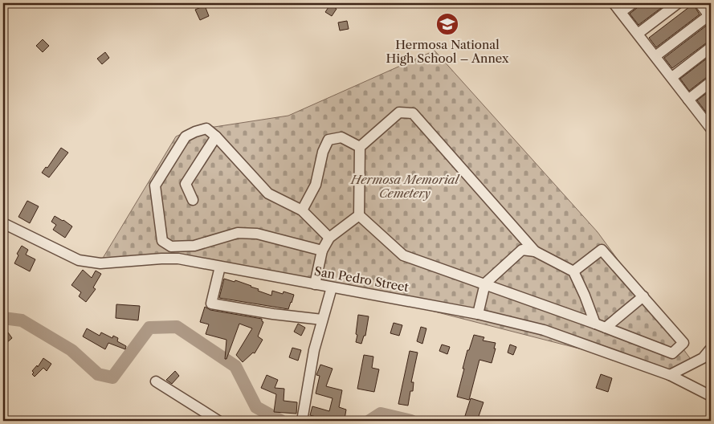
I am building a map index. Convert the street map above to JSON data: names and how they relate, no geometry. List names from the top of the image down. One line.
{"streets":{"street":["San Pedro Street"]},"parks":["Hermosa Memorial Cemetery"],"places":{"school or university":["Hermosa National High School – Annex"]}}
